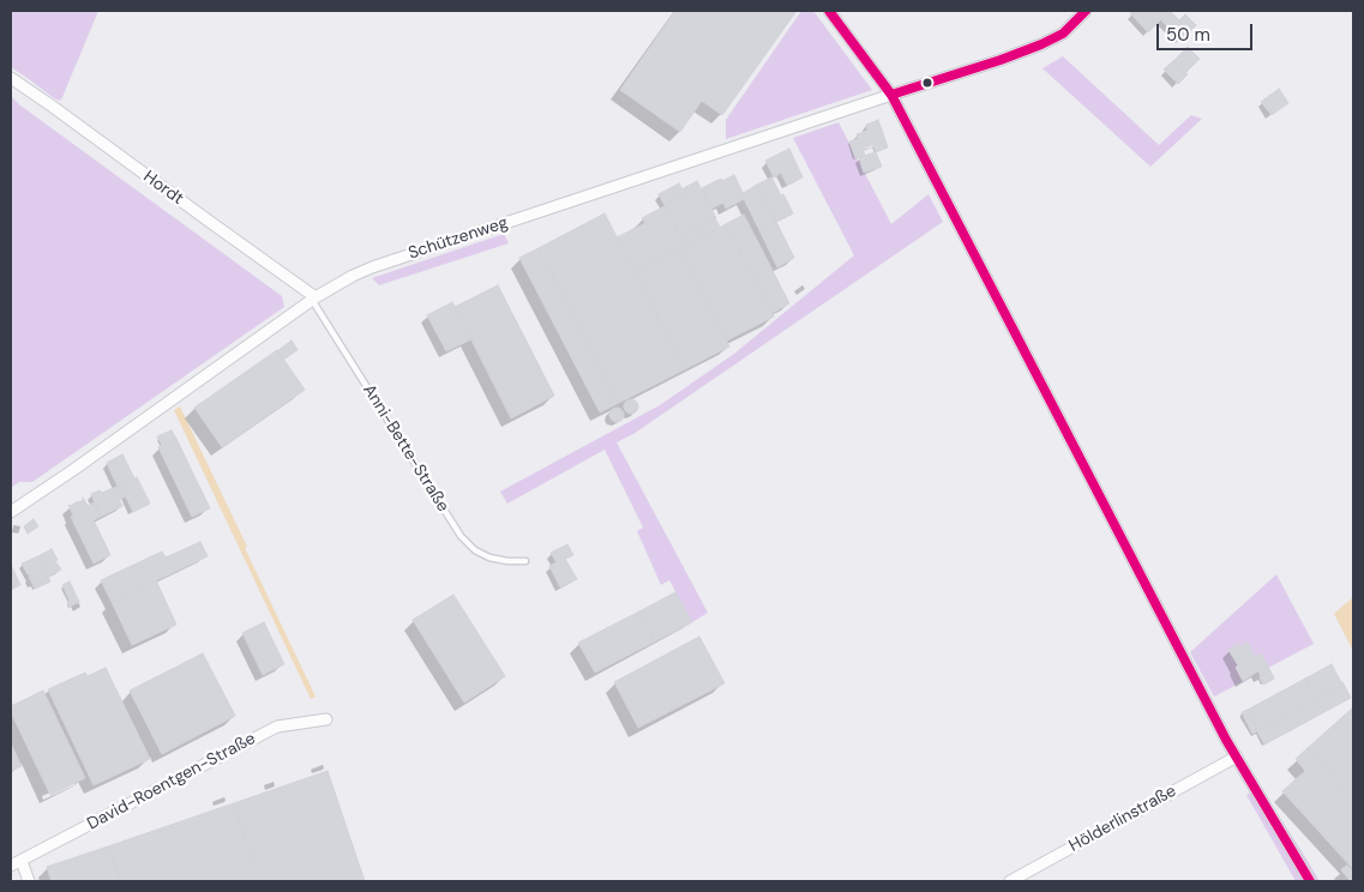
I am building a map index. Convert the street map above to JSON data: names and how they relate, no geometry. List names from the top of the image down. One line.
{"streets":{"street":["Hordt","Schützenweg","David-Roentgen-Straße","Hölderlinstraße"],"lane":["Anni-Bette-Straße"]},"crossings":[["Hordt","Schützenweg"],["Hordt","Anni-Bette-Straße"],["Schützenweg","Anni-Bette-Straße"]],"scale_bar":"50 m"}
